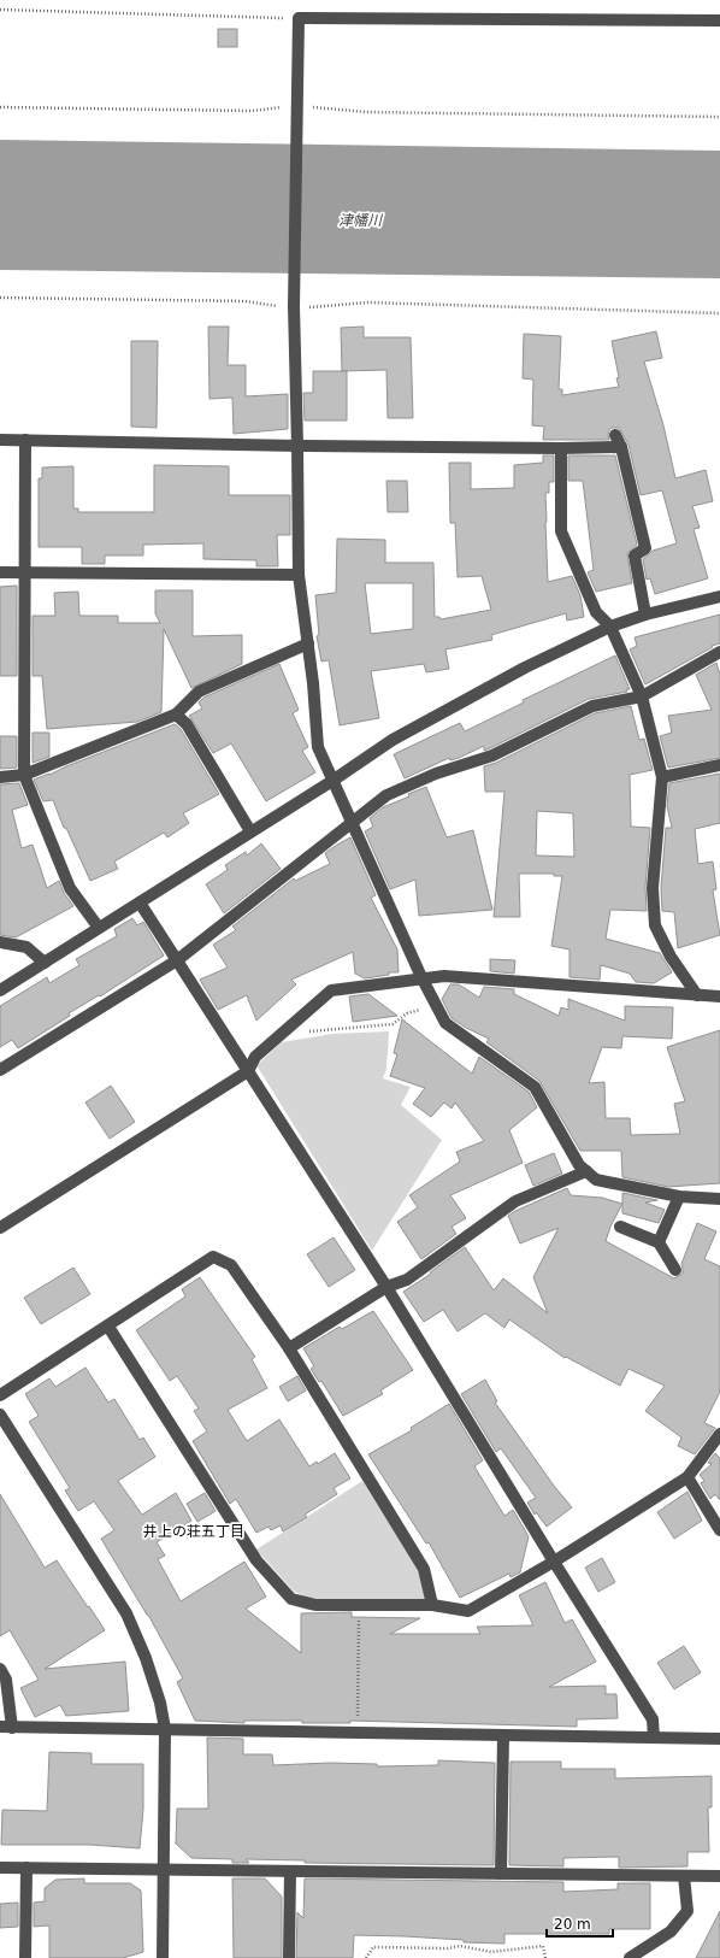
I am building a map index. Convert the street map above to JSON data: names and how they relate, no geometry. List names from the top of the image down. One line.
{"districts":["井上の荘五丁目"],"water":["津幡川"],"scale_bar":"20 m"}
